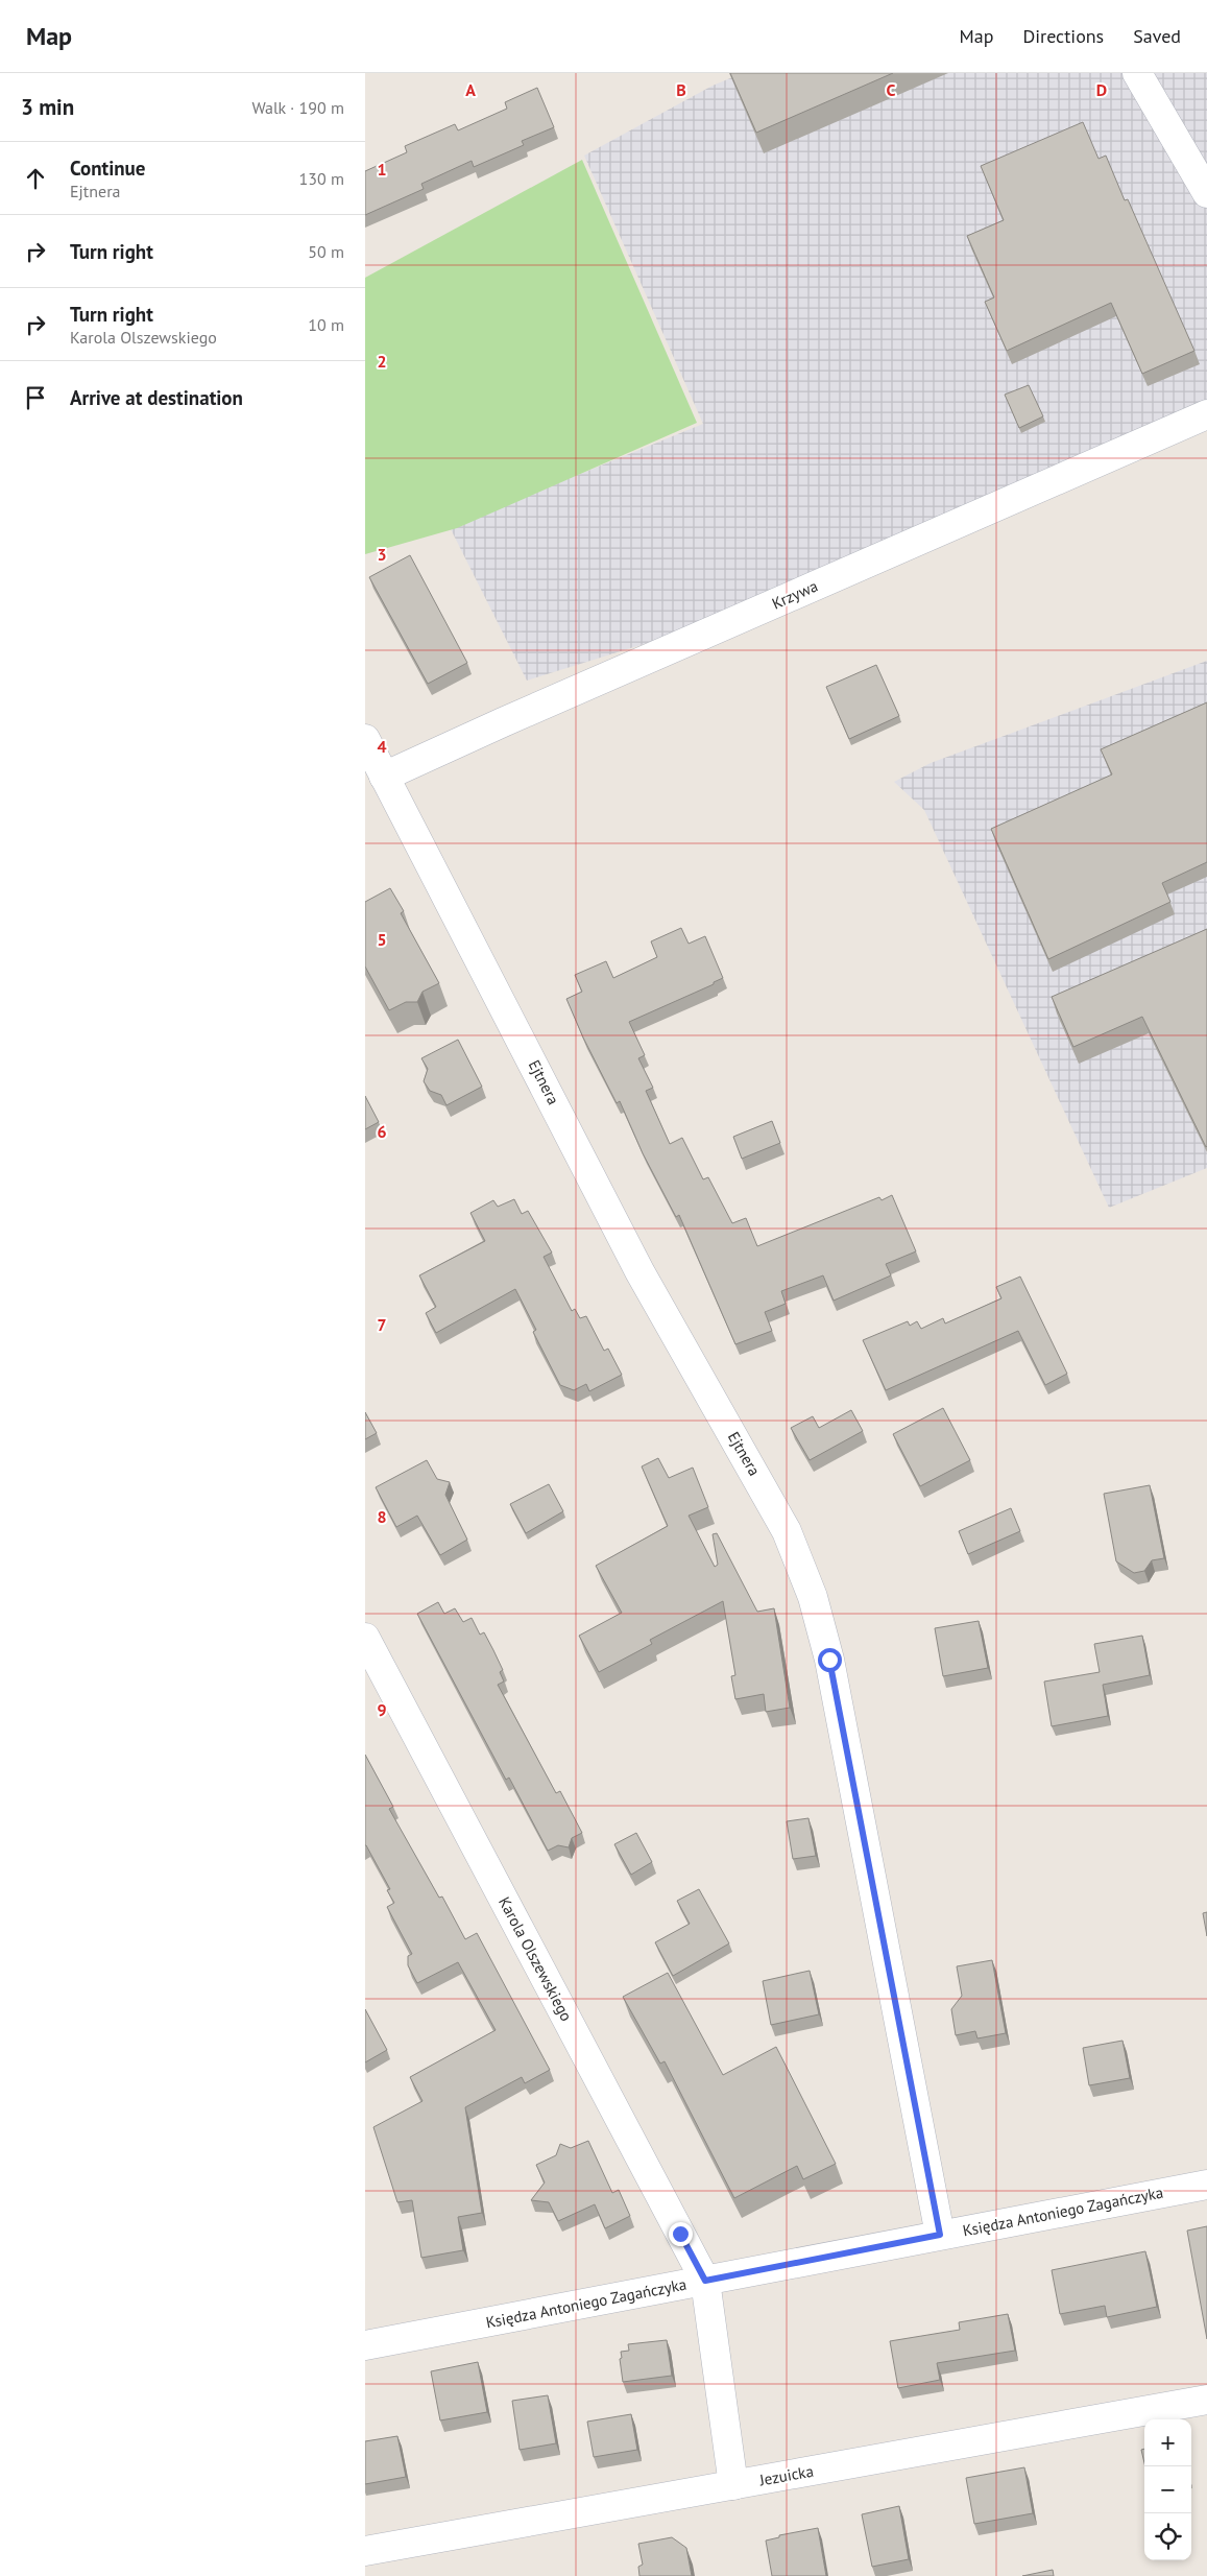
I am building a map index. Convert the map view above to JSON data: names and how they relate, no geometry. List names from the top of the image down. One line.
{"streets":{"street":["Krzywa","Ejtnera","Karola Olszewskiego","Księdza Antoniego Zagańczyka","Jezuicka"]},"crossings":[["Krzywa","Ejtnera"],["Ejtnera","Księdza Antoniego Zagańczyka"],["Karola Olszewskiego","Księdza Antoniego Zagańczyka"]],"page":{"header":"Map","nav":["Map","Directions","Saved"],"heading":["3 min","Walk · 190 m"],"list":[["Continue","Ejtnera","130 m"],["Turn right","50 m"],["Turn right","Karola Olszewskiego","10 m"],"Arrive at destination"],"map_buttons":["+","−"]},"grid":{"columns":["A","B","C","D"],"rows":["1","2","3","4","5","6","7","8","9"]}}
